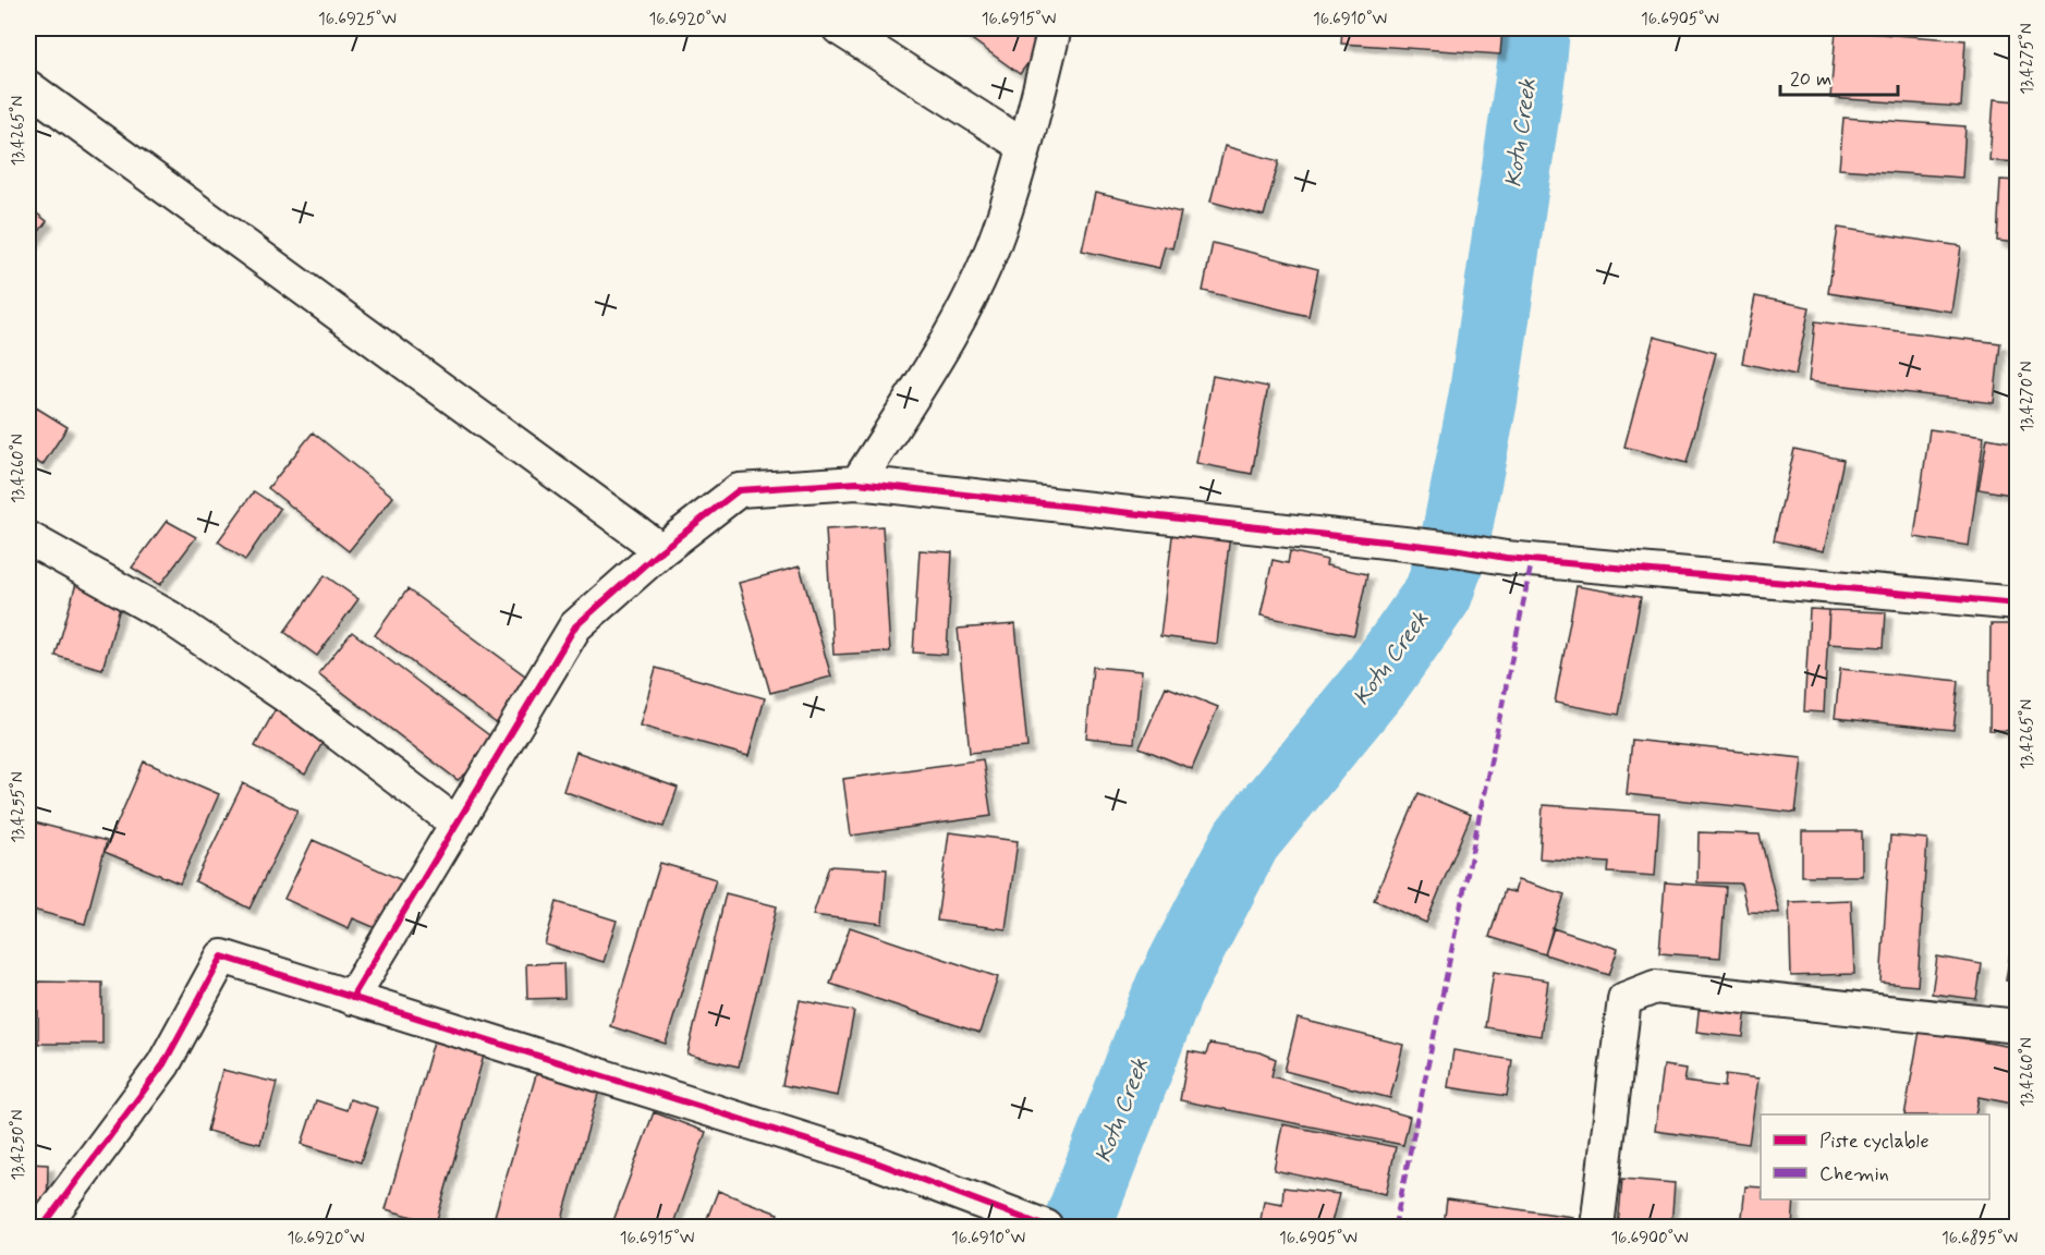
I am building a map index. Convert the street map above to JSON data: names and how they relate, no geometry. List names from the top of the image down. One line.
{"water":["Kotu Creek"],"legend":["Piste cyclable","Chemin"],"scale_bar":"20 m","coordinates":["16.6925°W","16.6920°W","16.6915°W","16.6910°W","16.6905°W","13.4275°N","13.4265°N","13.4270°N","13.4260°N","13.4255°N","13.4250°N","16.6900°W","16.6895°W"]}
